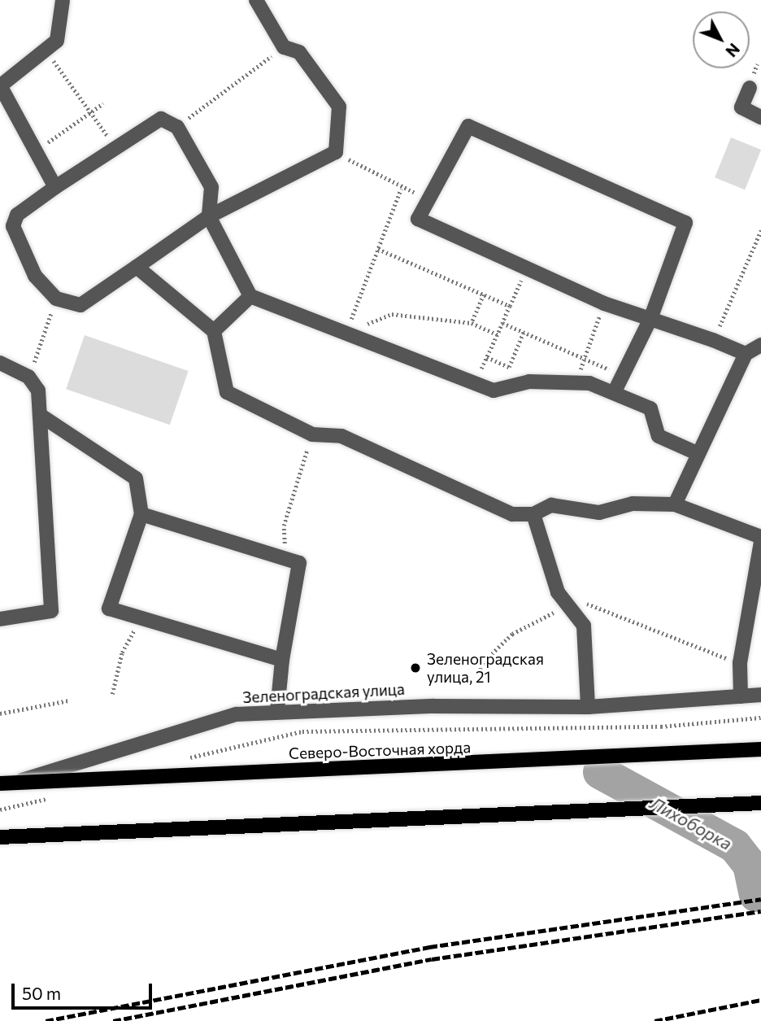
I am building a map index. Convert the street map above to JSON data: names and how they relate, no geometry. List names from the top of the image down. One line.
{"streets":{"main road":["Северо-Восточная хорда"],"street":["Зеленоградская улица"]},"crossings":[["Зеленоградская улица","Северо-Восточная хорда"]],"water":["Лихоборка"],"places":["Зеленоградская улица, 21"],"scale_bar":"50 m","north":"bottom right"}
